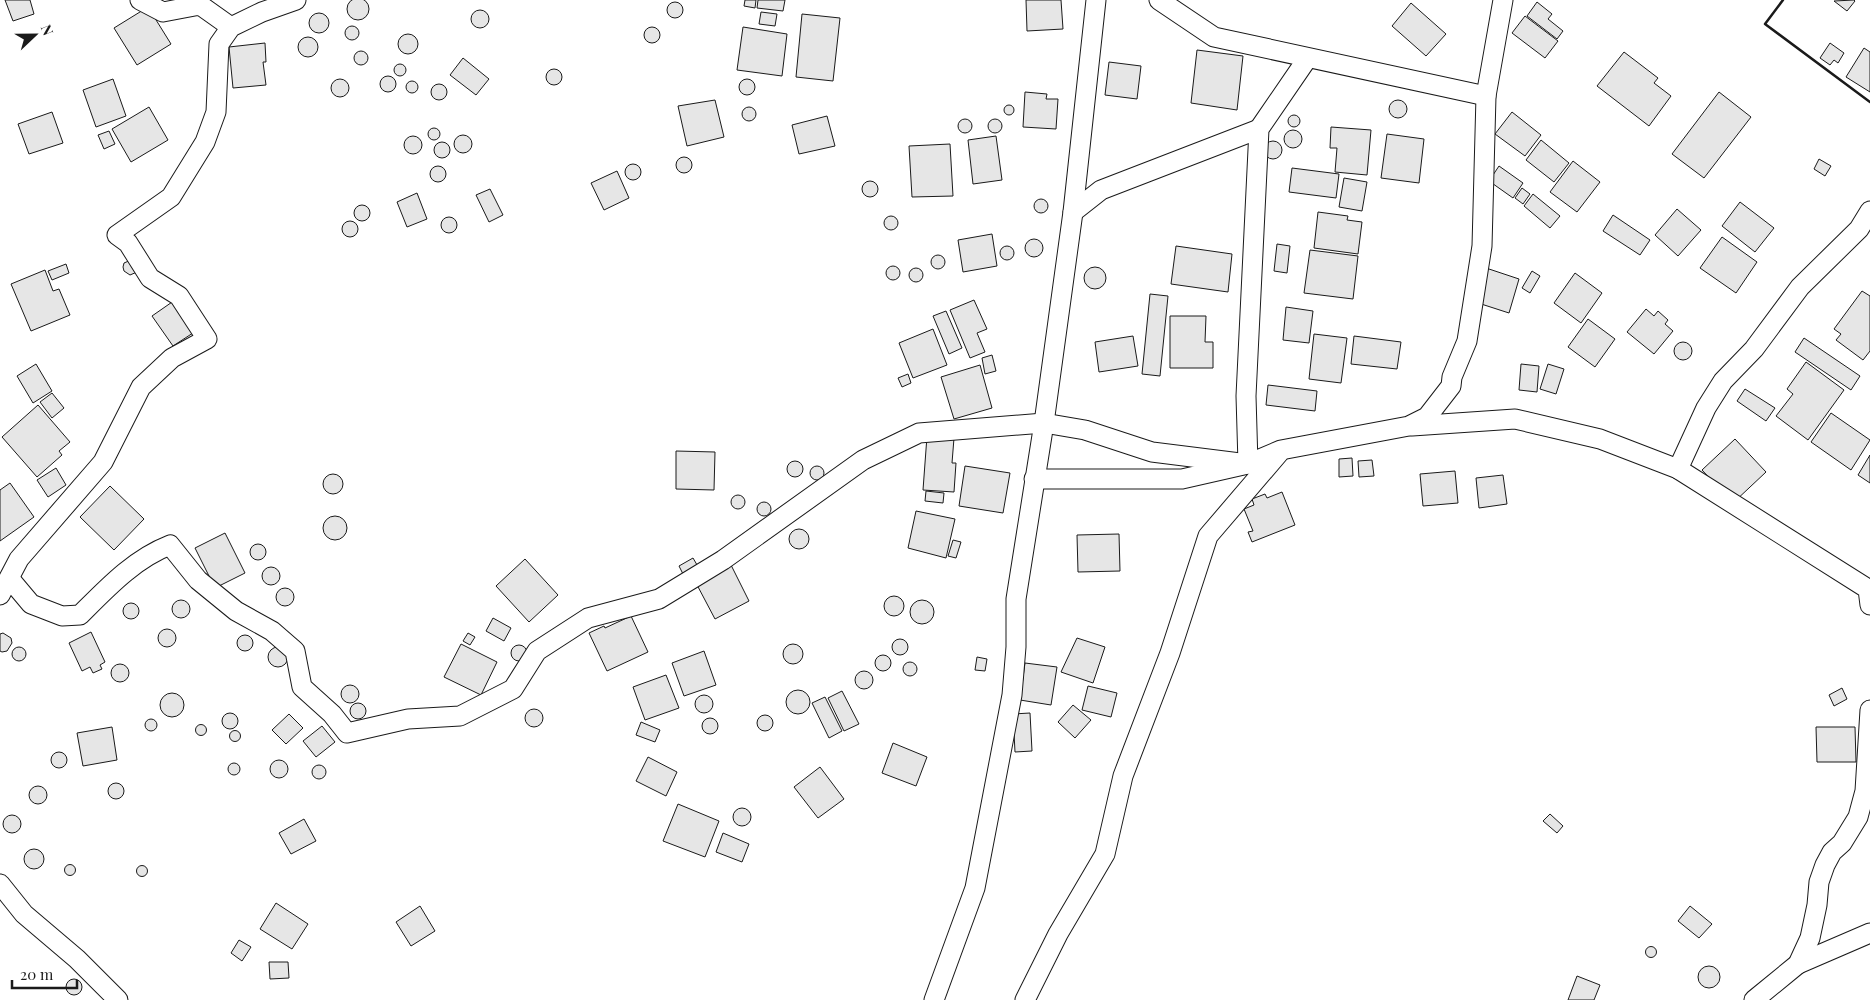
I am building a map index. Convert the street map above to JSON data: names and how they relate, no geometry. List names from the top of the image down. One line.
{"scale_bar":"20 m","north":"right"}
